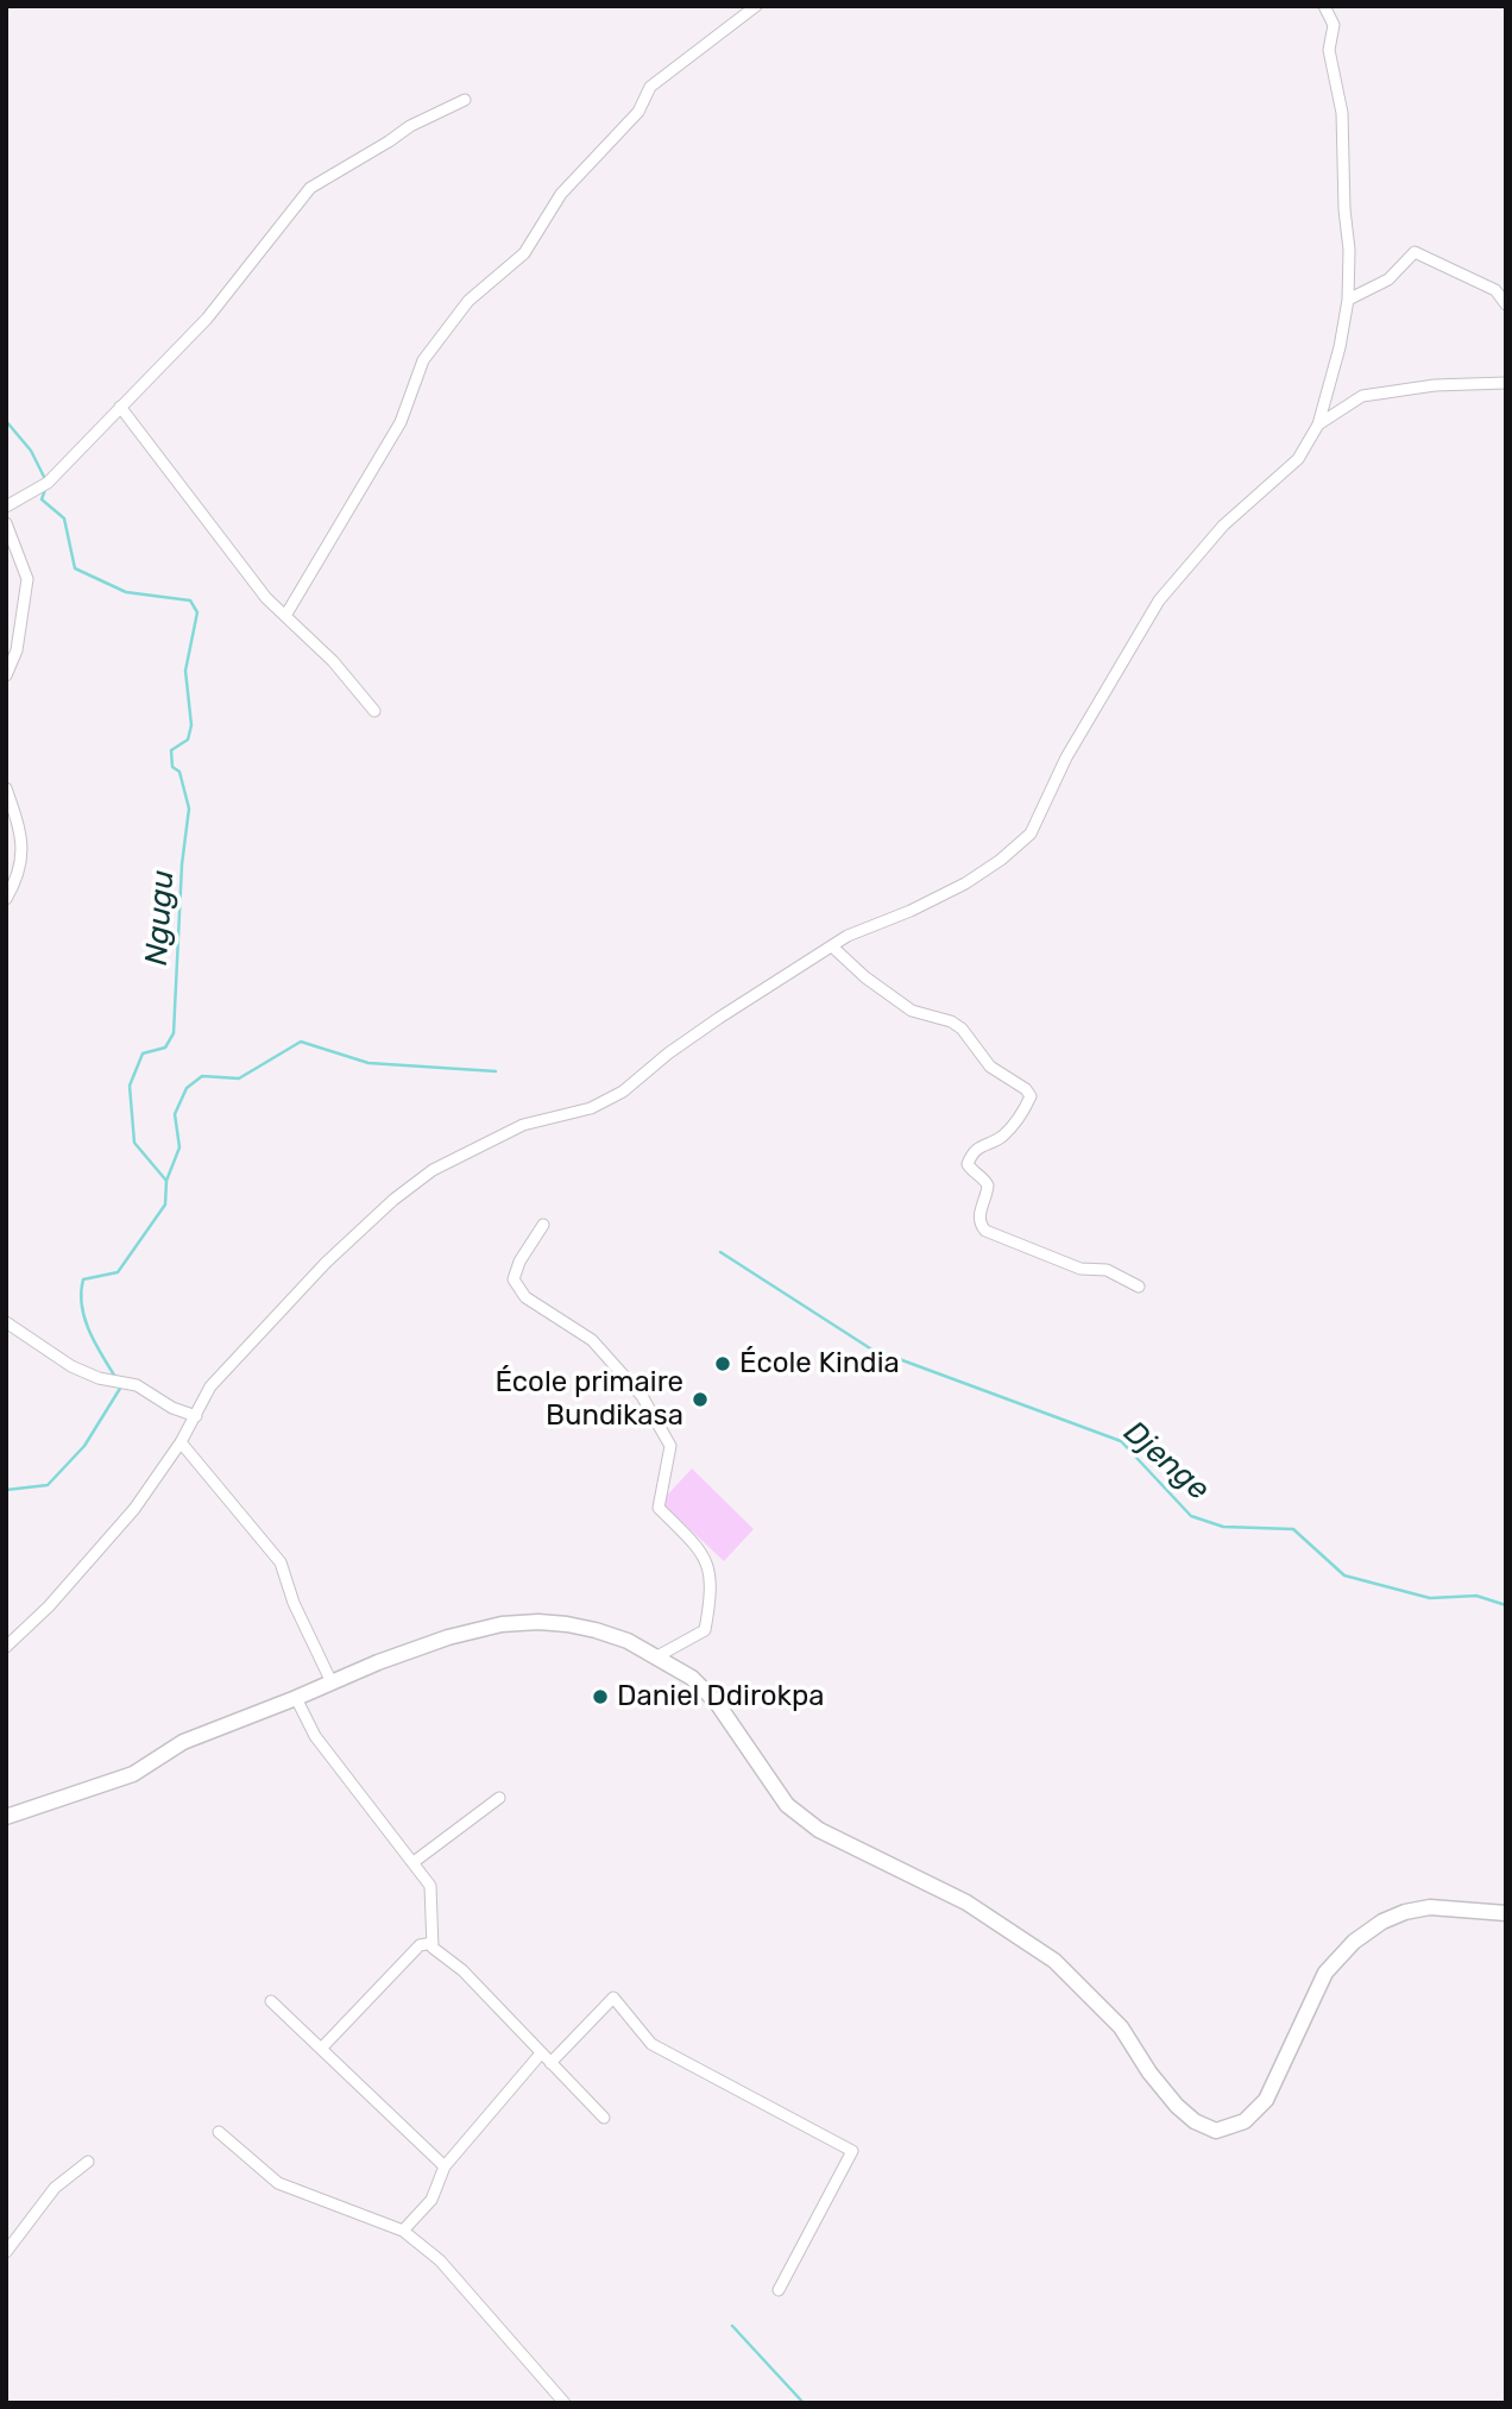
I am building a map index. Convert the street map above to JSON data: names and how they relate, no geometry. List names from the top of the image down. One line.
{"water":["Ngugu","Djenge"],"places":["École Kindia","École primaire Bundikasa","Daniel Ddirokpa"]}
